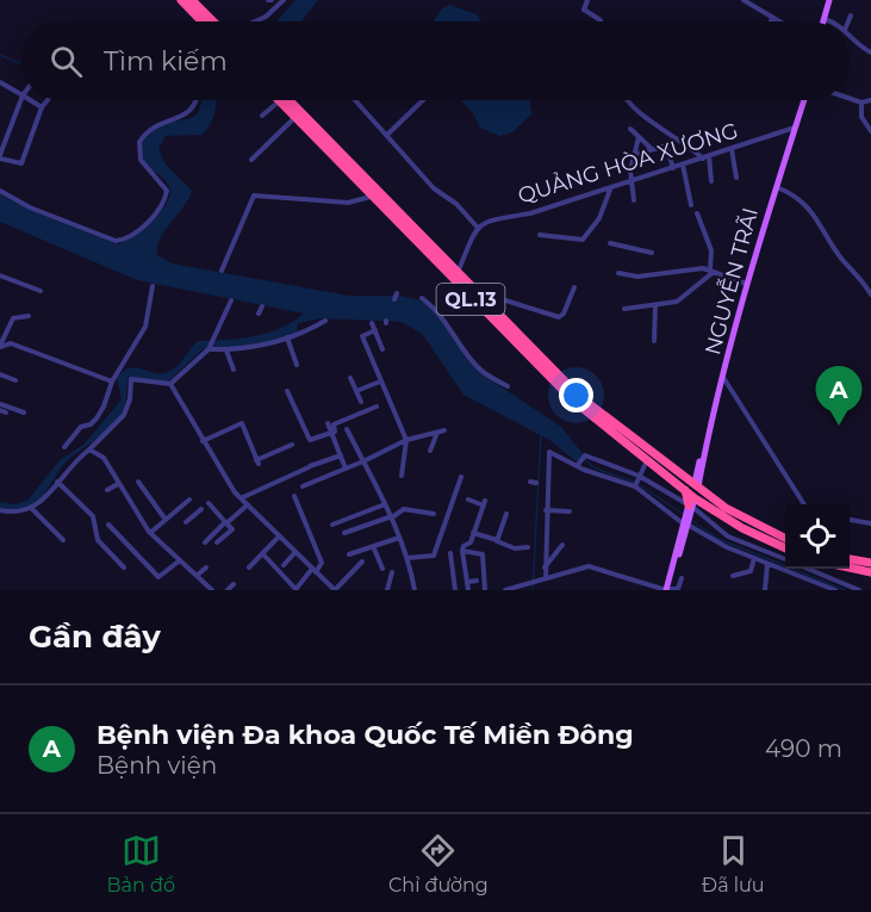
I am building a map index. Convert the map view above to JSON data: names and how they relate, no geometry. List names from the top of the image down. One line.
{"streets":{"highway":["QL.13"],"main road":["NGUYỄN TRÃI"],"street":["QUẢNG HÒA XƯƠNG"]},"crossings":[["QUẢNG HÒA XƯƠNG","NGUYỄN TRÃI"],["NGUYỄN TRÃI","QL.13"]],"page":{"search":"Tìm kiếm","pins":"A","heading":"Gần đây","list":[{"mark":"A","name":"Bệnh viện Đa khoa Quốc Tế Miền Đông","note":"Bệnh viện","value":"490 m"}],"nav":["Bản đồ","Chỉ đường","Đã lưu"]}}
